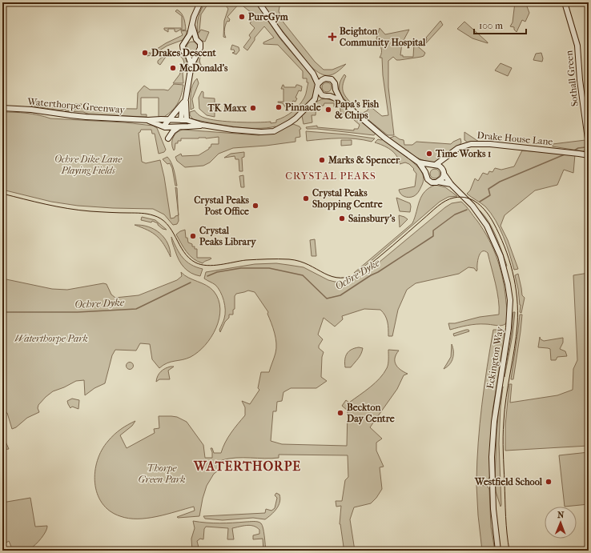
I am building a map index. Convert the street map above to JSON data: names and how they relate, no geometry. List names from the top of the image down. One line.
{"streets":{"street":["Sothall Green","Waterthorpe Greenway","Drake House Lane","Eckington Way"]},"crossings":[["Sothall Green","Drake House Lane"],["Drake House Lane","Eckington Way"]],"districts":["CRYSTAL PEAKS","WATERTHORPE"],"water":["Ochre Dyke"],"parks":["Ochre Dike Lane Playing Fields","Waterthorpe Park","Thorpe Green Park"],"places":{"other":["PureGym","Drakes Descent","McDonald's","Pinnacle","TK Maxx","Papa's Fish & Chips","Time Works 1","Marks & Spencer","Crystal Peaks Shopping Centre","Crystal Peaks Post Office","Sainsbury's","Crystal Peaks Library","Beckton Day Centre","Westfield School"],"health":["Beighton Community Hospital"]},"scale_bar":"100 m","north":"top"}
